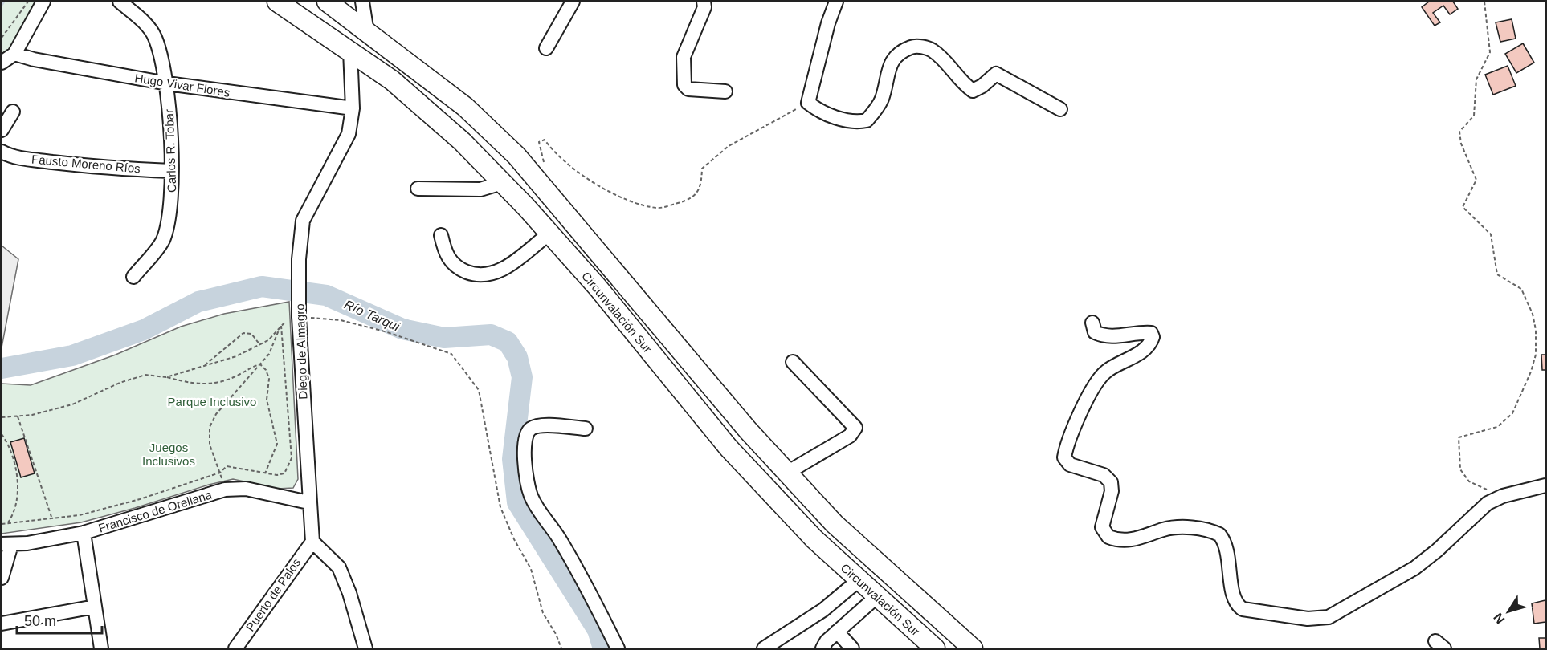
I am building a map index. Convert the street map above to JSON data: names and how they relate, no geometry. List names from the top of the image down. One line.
{"streets":{"highway":["Circunvalación Sur"],"street":["Hugo Vivar Flores","Carlos R. Tobar","Fausto Moreno Ríos","Diego de Almagro","Francisco de Orellana","Puerto de Palos"]},"crossings":[["Hugo Vivar Flores","Carlos R. Tobar"],["Hugo Vivar Flores","Diego de Almagro"],["Carlos R. Tobar","Fausto Moreno Ríos"],["Circunvalación Sur","Diego de Almagro"],["Diego de Almagro","Francisco de Orellana"],["Diego de Almagro","Puerto de Palos"]],"water":["Río Tarqui"],"parks":["Parque Inclusivo","Juegos Inclusivos"],"scale_bar":"50 m","north":"bottom left"}
